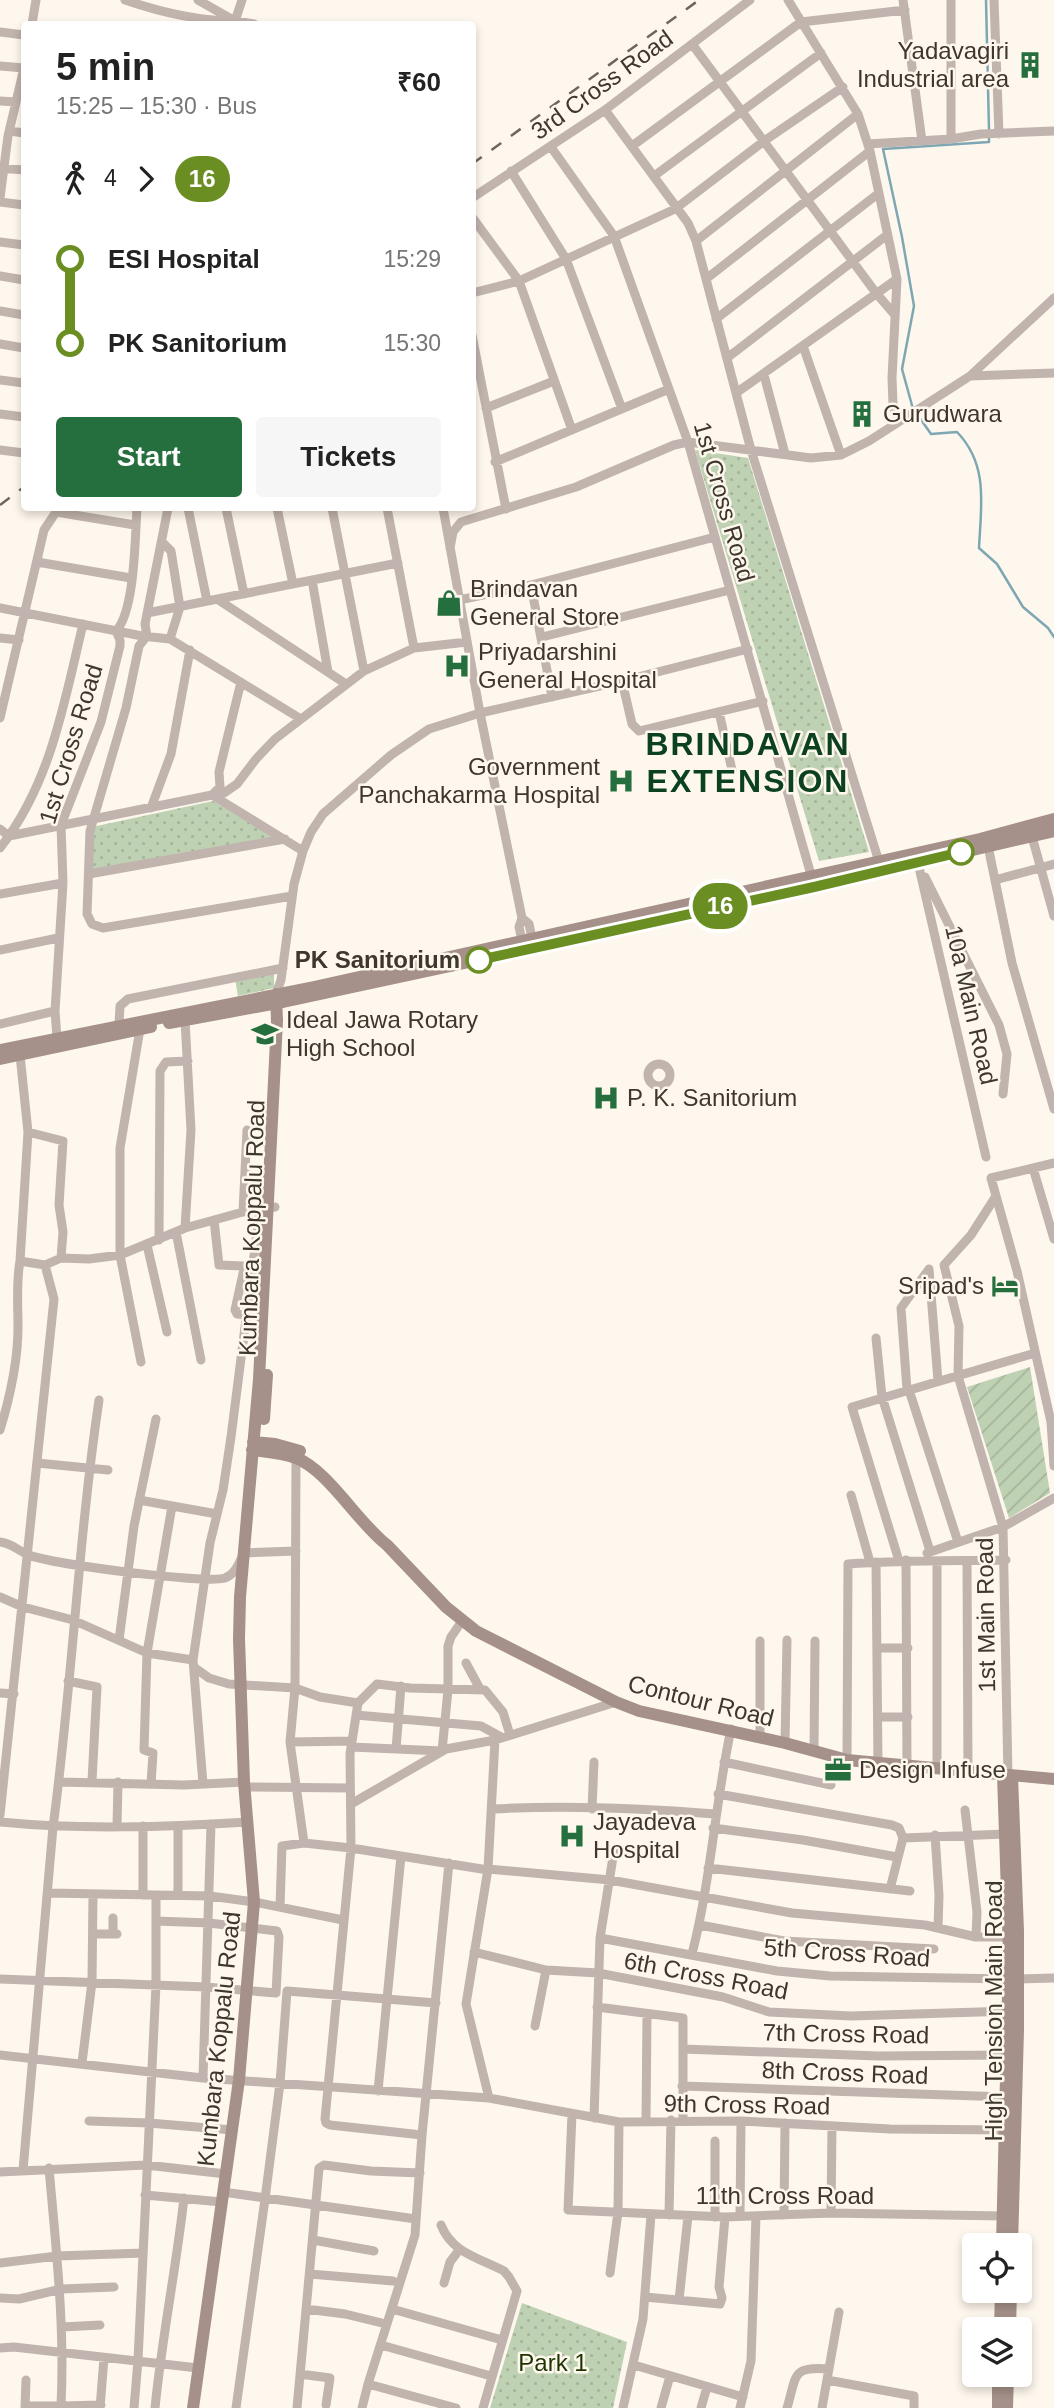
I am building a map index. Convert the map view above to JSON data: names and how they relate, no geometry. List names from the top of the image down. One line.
{"streets":{"main road":["Kumbara Koppalu Road","Contour Road","High Tension Main Road"],"street":["3rd Cross Road","1st Cross Road","10a Main Road","1st Main Road","5th Cross Road","6th Cross Road","7th Cross Road","8th Cross Road","9th Cross Road","11th Cross Road"]},"crossings":[["3rd Cross Road","1st Cross Road"],["Kumbara Koppalu Road","Contour Road"],["Kumbara Koppalu Road","9th Cross Road"],["1st Main Road","Contour Road"],["1st Main Road","High Tension Main Road"],["Contour Road","High Tension Main Road"],["5th Cross Road","High Tension Main Road"],["6th Cross Road","High Tension Main Road"],["9th Cross Road","11th Cross Road"]],"districts":["BRINDAVAN EXTENSION"],"parks":["Park 1"],"places":{"building":["Yadavagiri Industrial area","Gurudwara"],"shop":["Brindavan General Store"],"hospital":["Priyadarshini General Hospital","Government Panchakarma Hospital","P. K. Sanitorium","Jayadeva Hospital"],"other":["PK Sanitorium"],"school or university":["Ideal Jawa Rotary High School"],"hotel":["Sripad's"],"office":["Design Infuse"]},"lines":["bus line 16"],"page":{"on_map":"16","heading":["5 min","15:25 – 15:30 · Bus","₹60"],"legs":["4","16"],"list":[{"name":"ESI Hospital","value":"15:29"},{"name":"PK Sanitorium","value":"15:30"}],"buttons":["Start","Tickets"]}}
